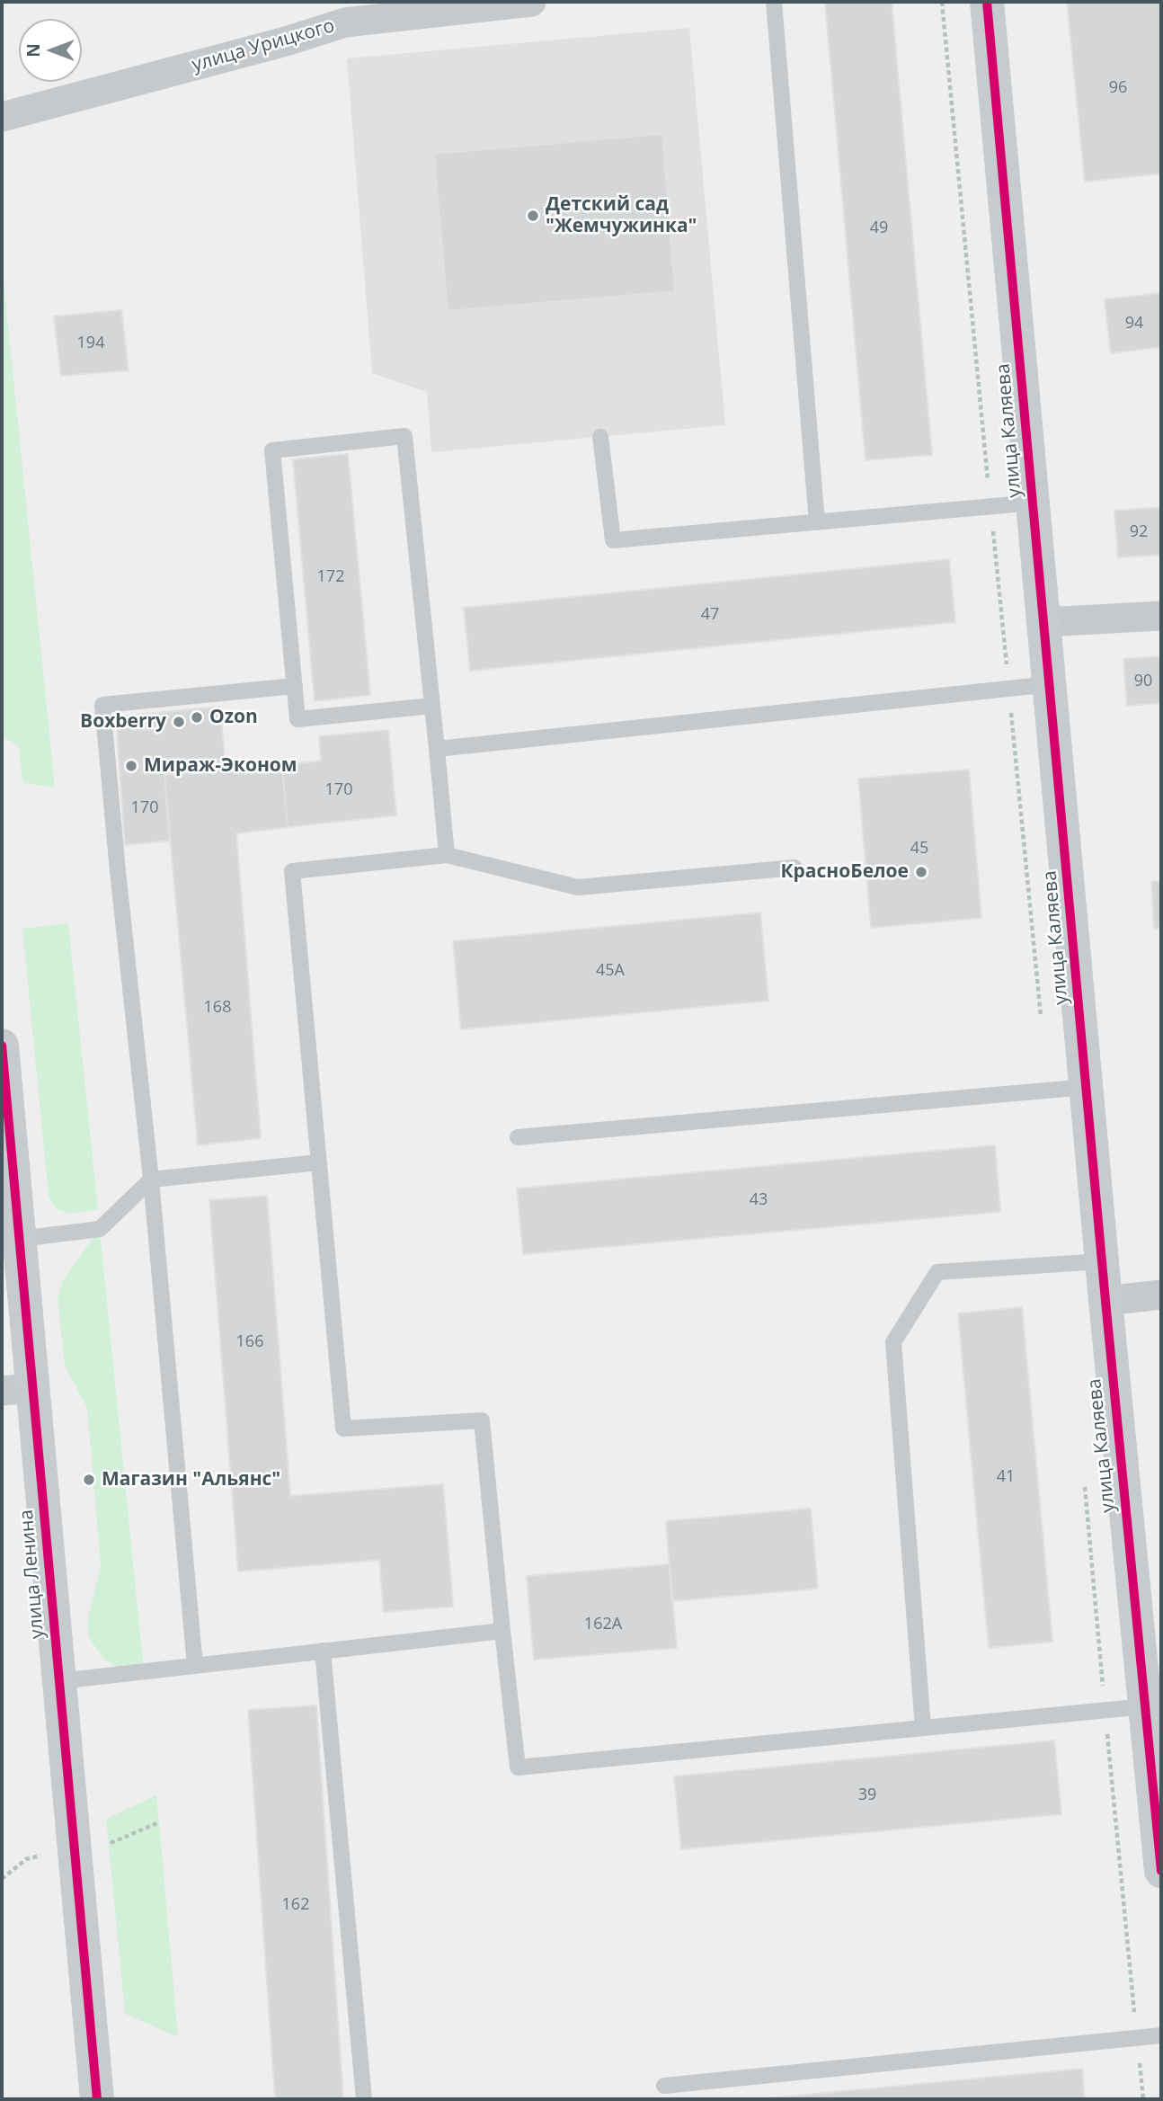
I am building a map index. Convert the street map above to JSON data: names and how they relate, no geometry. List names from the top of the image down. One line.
{"streets":{"street":["улица Урицкого","улица Каляева","улица Ленина"]},"places":["Детский сад \"Жемчужинка\"","Ozon","Boxberry","Мираж-Эконом","КрасноБелое","Магазин \"Альянс\""],"house_numbers":["96","49","94","194","92","172","47","90","170","170","45","45А","168","43","166","41","162А","39","162"],"north":"left"}
